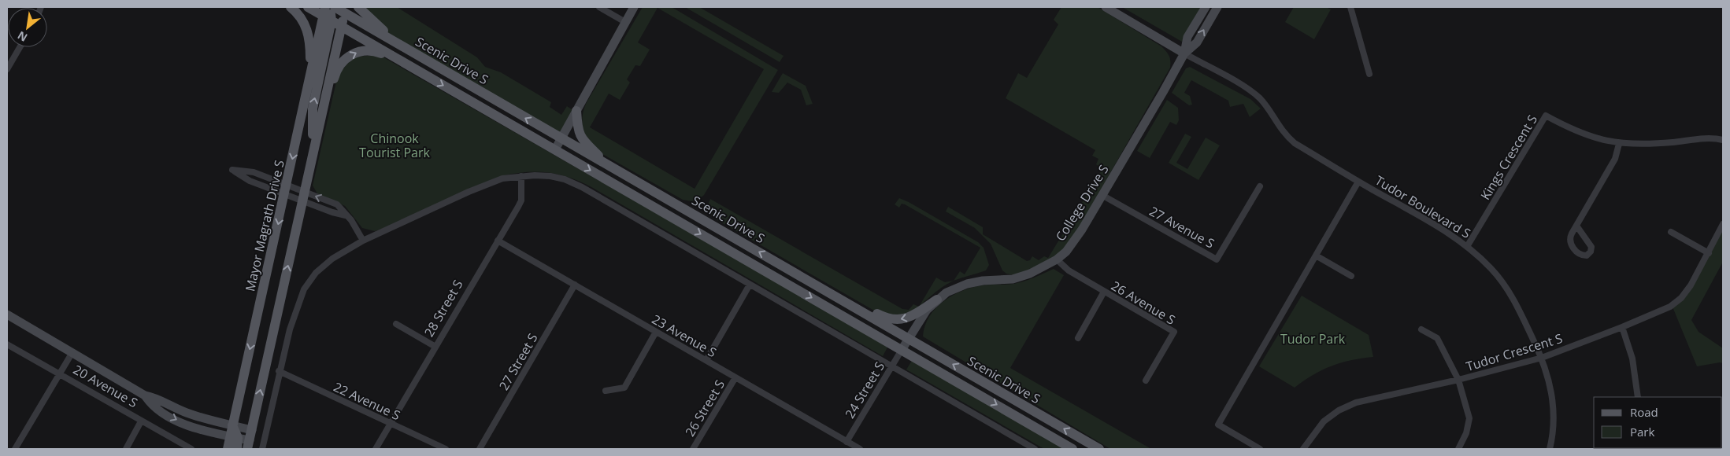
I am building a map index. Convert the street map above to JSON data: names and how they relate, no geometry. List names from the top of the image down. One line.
{"streets":{"main road":["Scenic Drive S","Mayor Magrath Drive S"],"street":["Kings Crescent S","College Drive S","Tudor Boulevard S","27 Avenue S","26 Avenue S","28 Street S","23 Avenue S","Tudor Crescent S","27 Street S","20 Avenue S","24 Street S","22 Avenue S","26 Street S"]},"crossings":[["Scenic Drive S","College Drive S"],["Scenic Drive S","Mayor Magrath Drive S"],["Scenic Drive S","24 Street S"],["Kings Crescent S","Tudor Boulevard S"],["College Drive S","Tudor Boulevard S"],["College Drive S","27 Avenue S"],["College Drive S","26 Avenue S"],["College Drive S","24 Street S"],["Tudor Boulevard S","Tudor Crescent S"],["Mayor Magrath Drive S","20 Avenue S"],["28 Street S","23 Avenue S"],["28 Street S","22 Avenue S"],["23 Avenue S","27 Street S"],["23 Avenue S","24 Street S"],["23 Avenue S","26 Street S"]],"parks":["Chinook Tourist Park","Tudor Park"],"legend":["Road","Park"],"north":"bottom left"}
